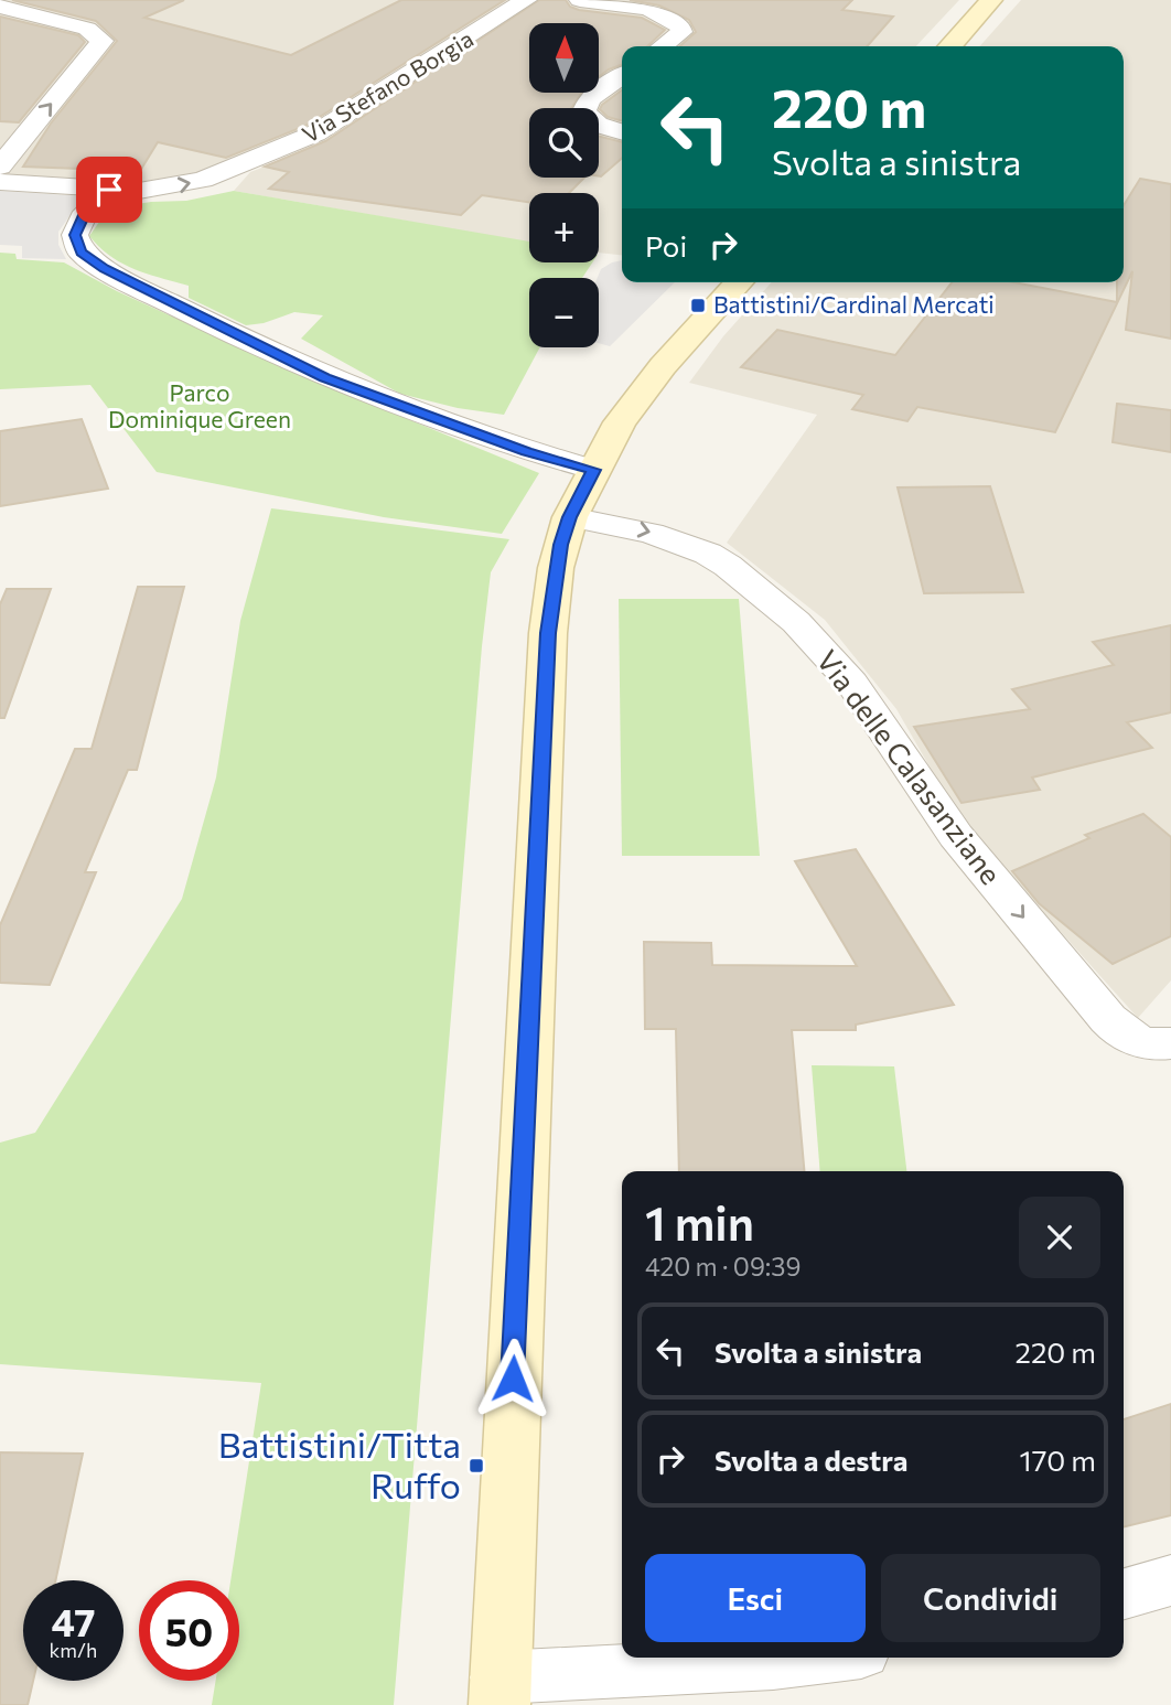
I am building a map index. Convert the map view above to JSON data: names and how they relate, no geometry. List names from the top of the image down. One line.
{"streets":{"street":["Via Stefano Borgia","Via delle Calasanziane"]},"one_way":["Via Stefano Borgia","Via delle Calasanziane"],"parks":["Parco Dominique Green"],"places":{"transit":["Battistini/Cardinal Mercati","Battistini/Titta Ruffo"]},"north":"top","page":{"map_buttons":["+","−"],"turn":["220 m","Svolta a sinistra"],"then":"Poi","heading":["1 min","420 m · 09:39"],"list":[{"name":"Svolta a sinistra","value":"220 m"},{"name":"Svolta a destra","value":"170 m"}],"buttons":["Esci","Condividi"],"speed":"47 km/h","limit":"50"}}
